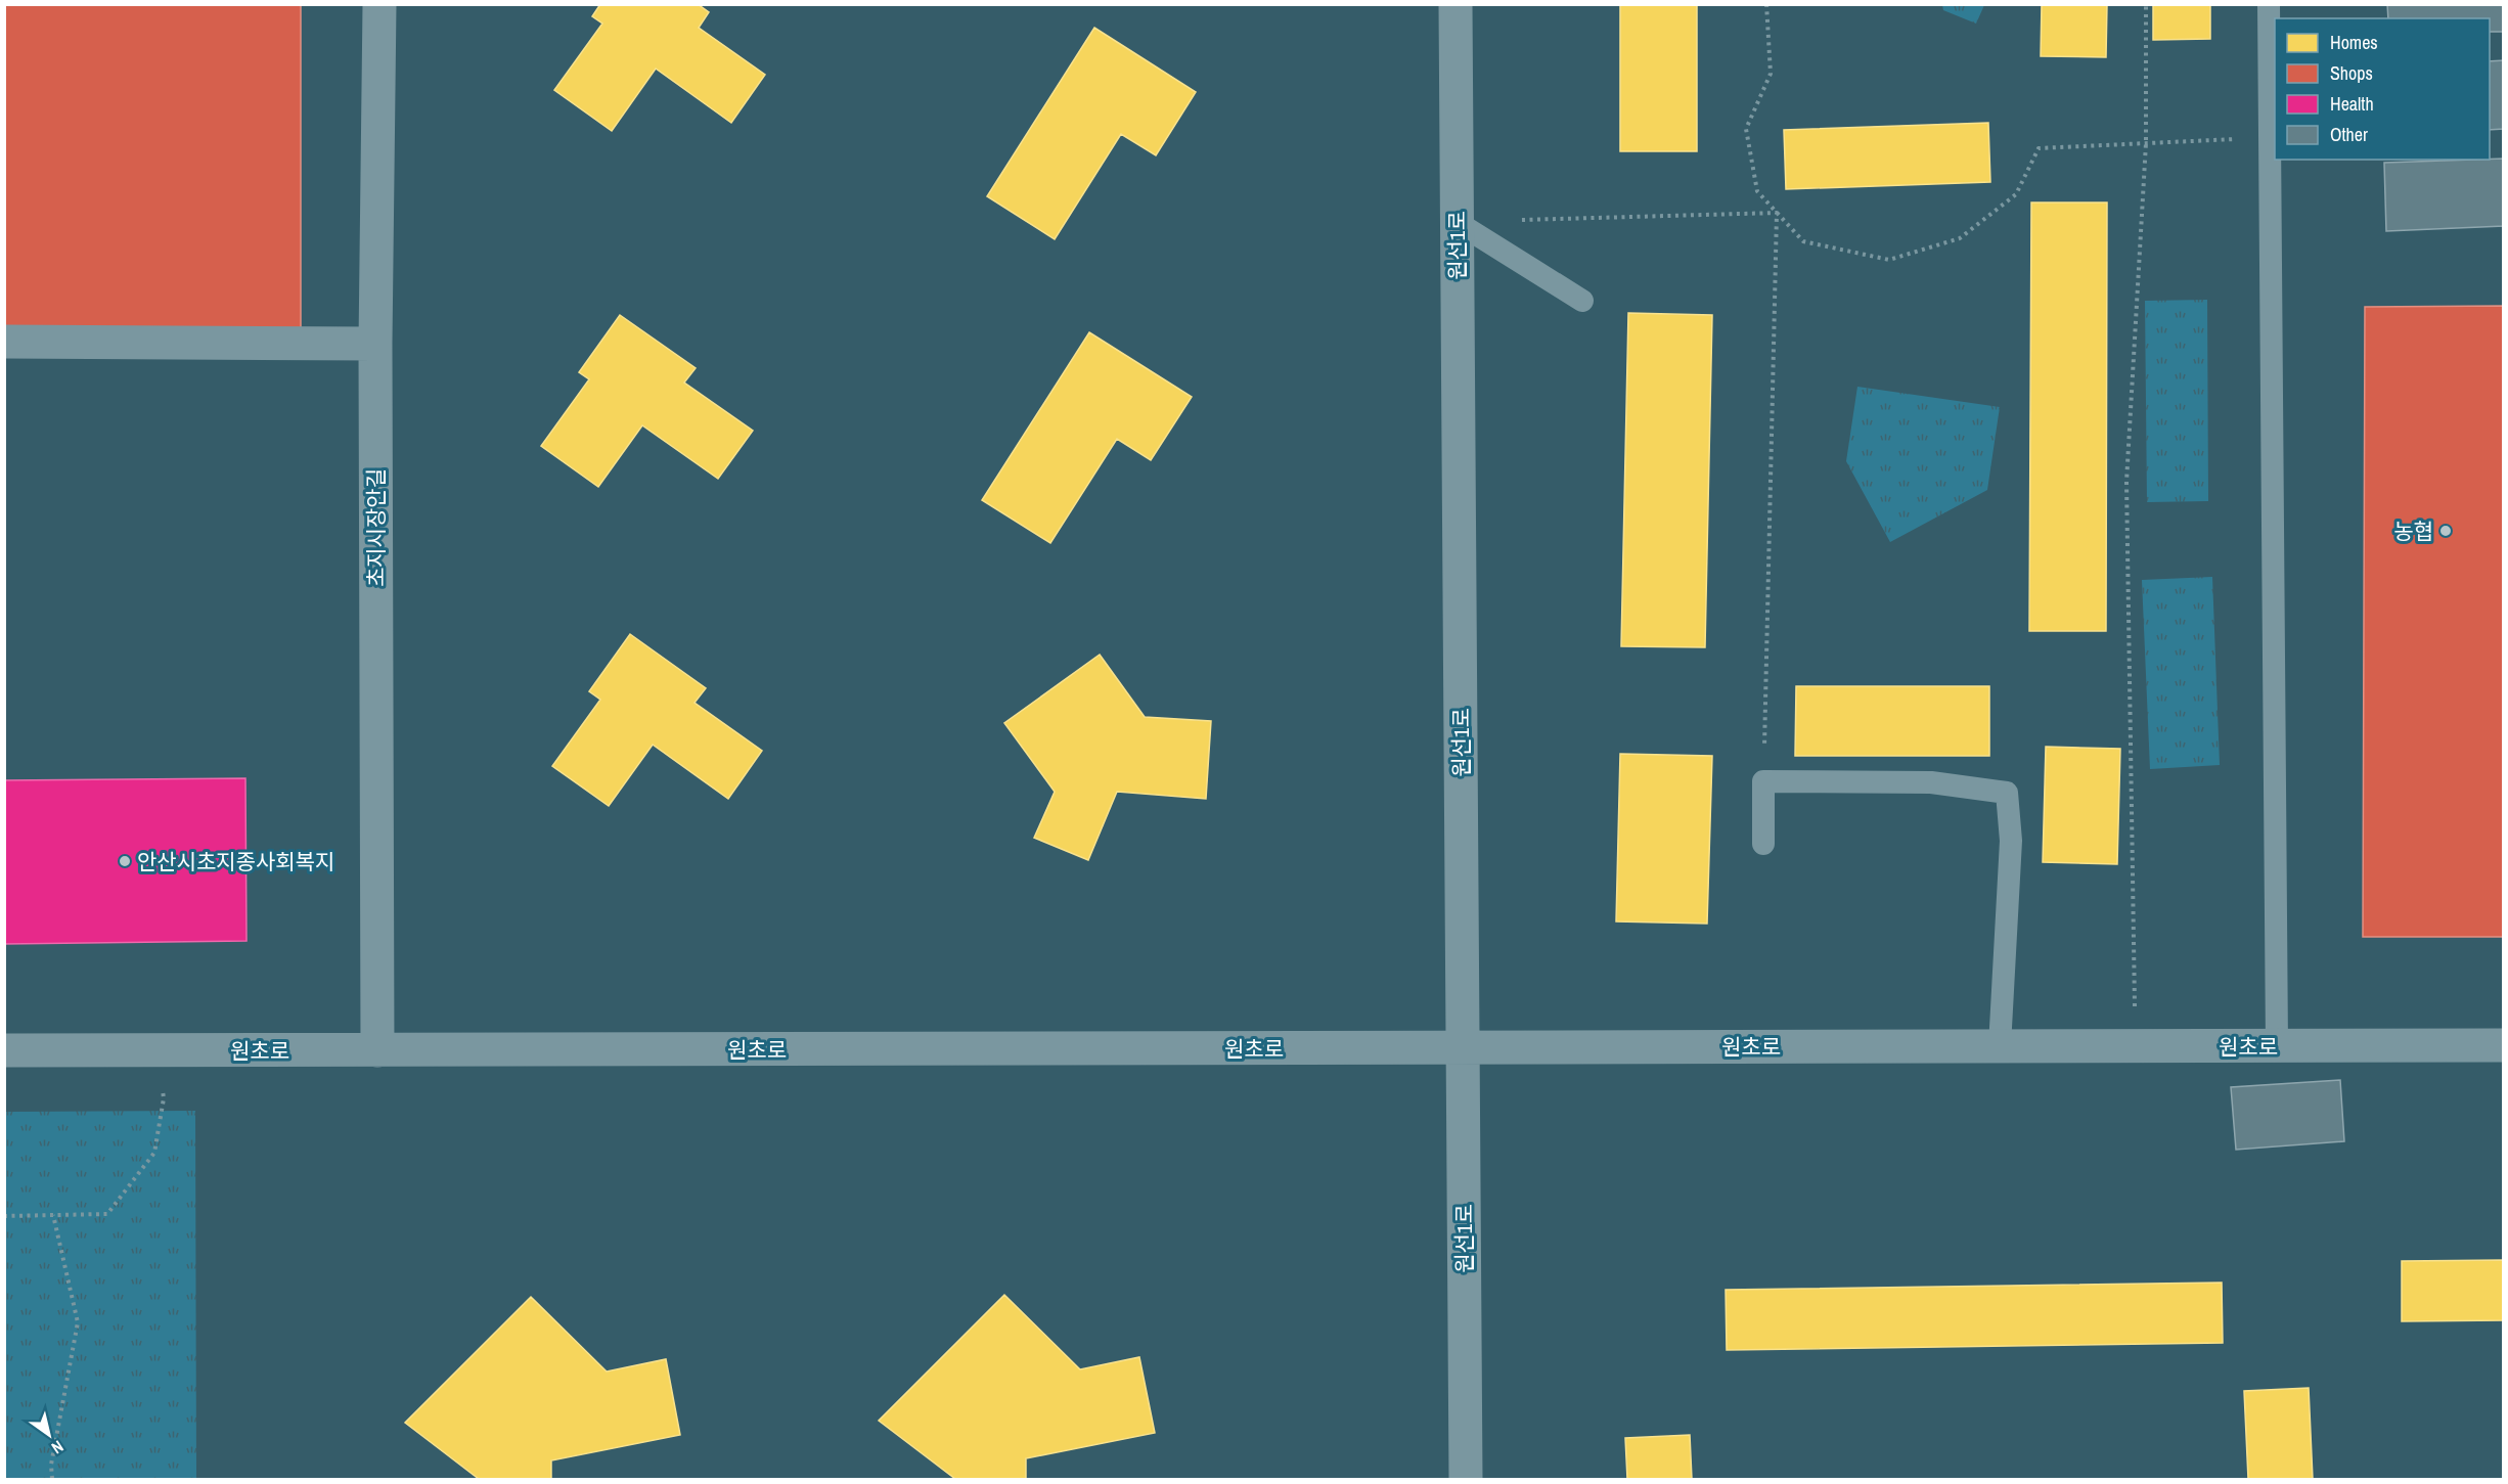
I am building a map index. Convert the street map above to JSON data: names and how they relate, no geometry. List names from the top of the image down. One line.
{"streets":{"street":["원선1로","초지시장안길","원초로"]},"crossings":[["원선1로","원초로"],["초지시장안길","원초로"]],"places":["농협","안산시초지종사회복지"],"legend":["Homes","Shops","Health","Other"],"north":"bottom right"}
